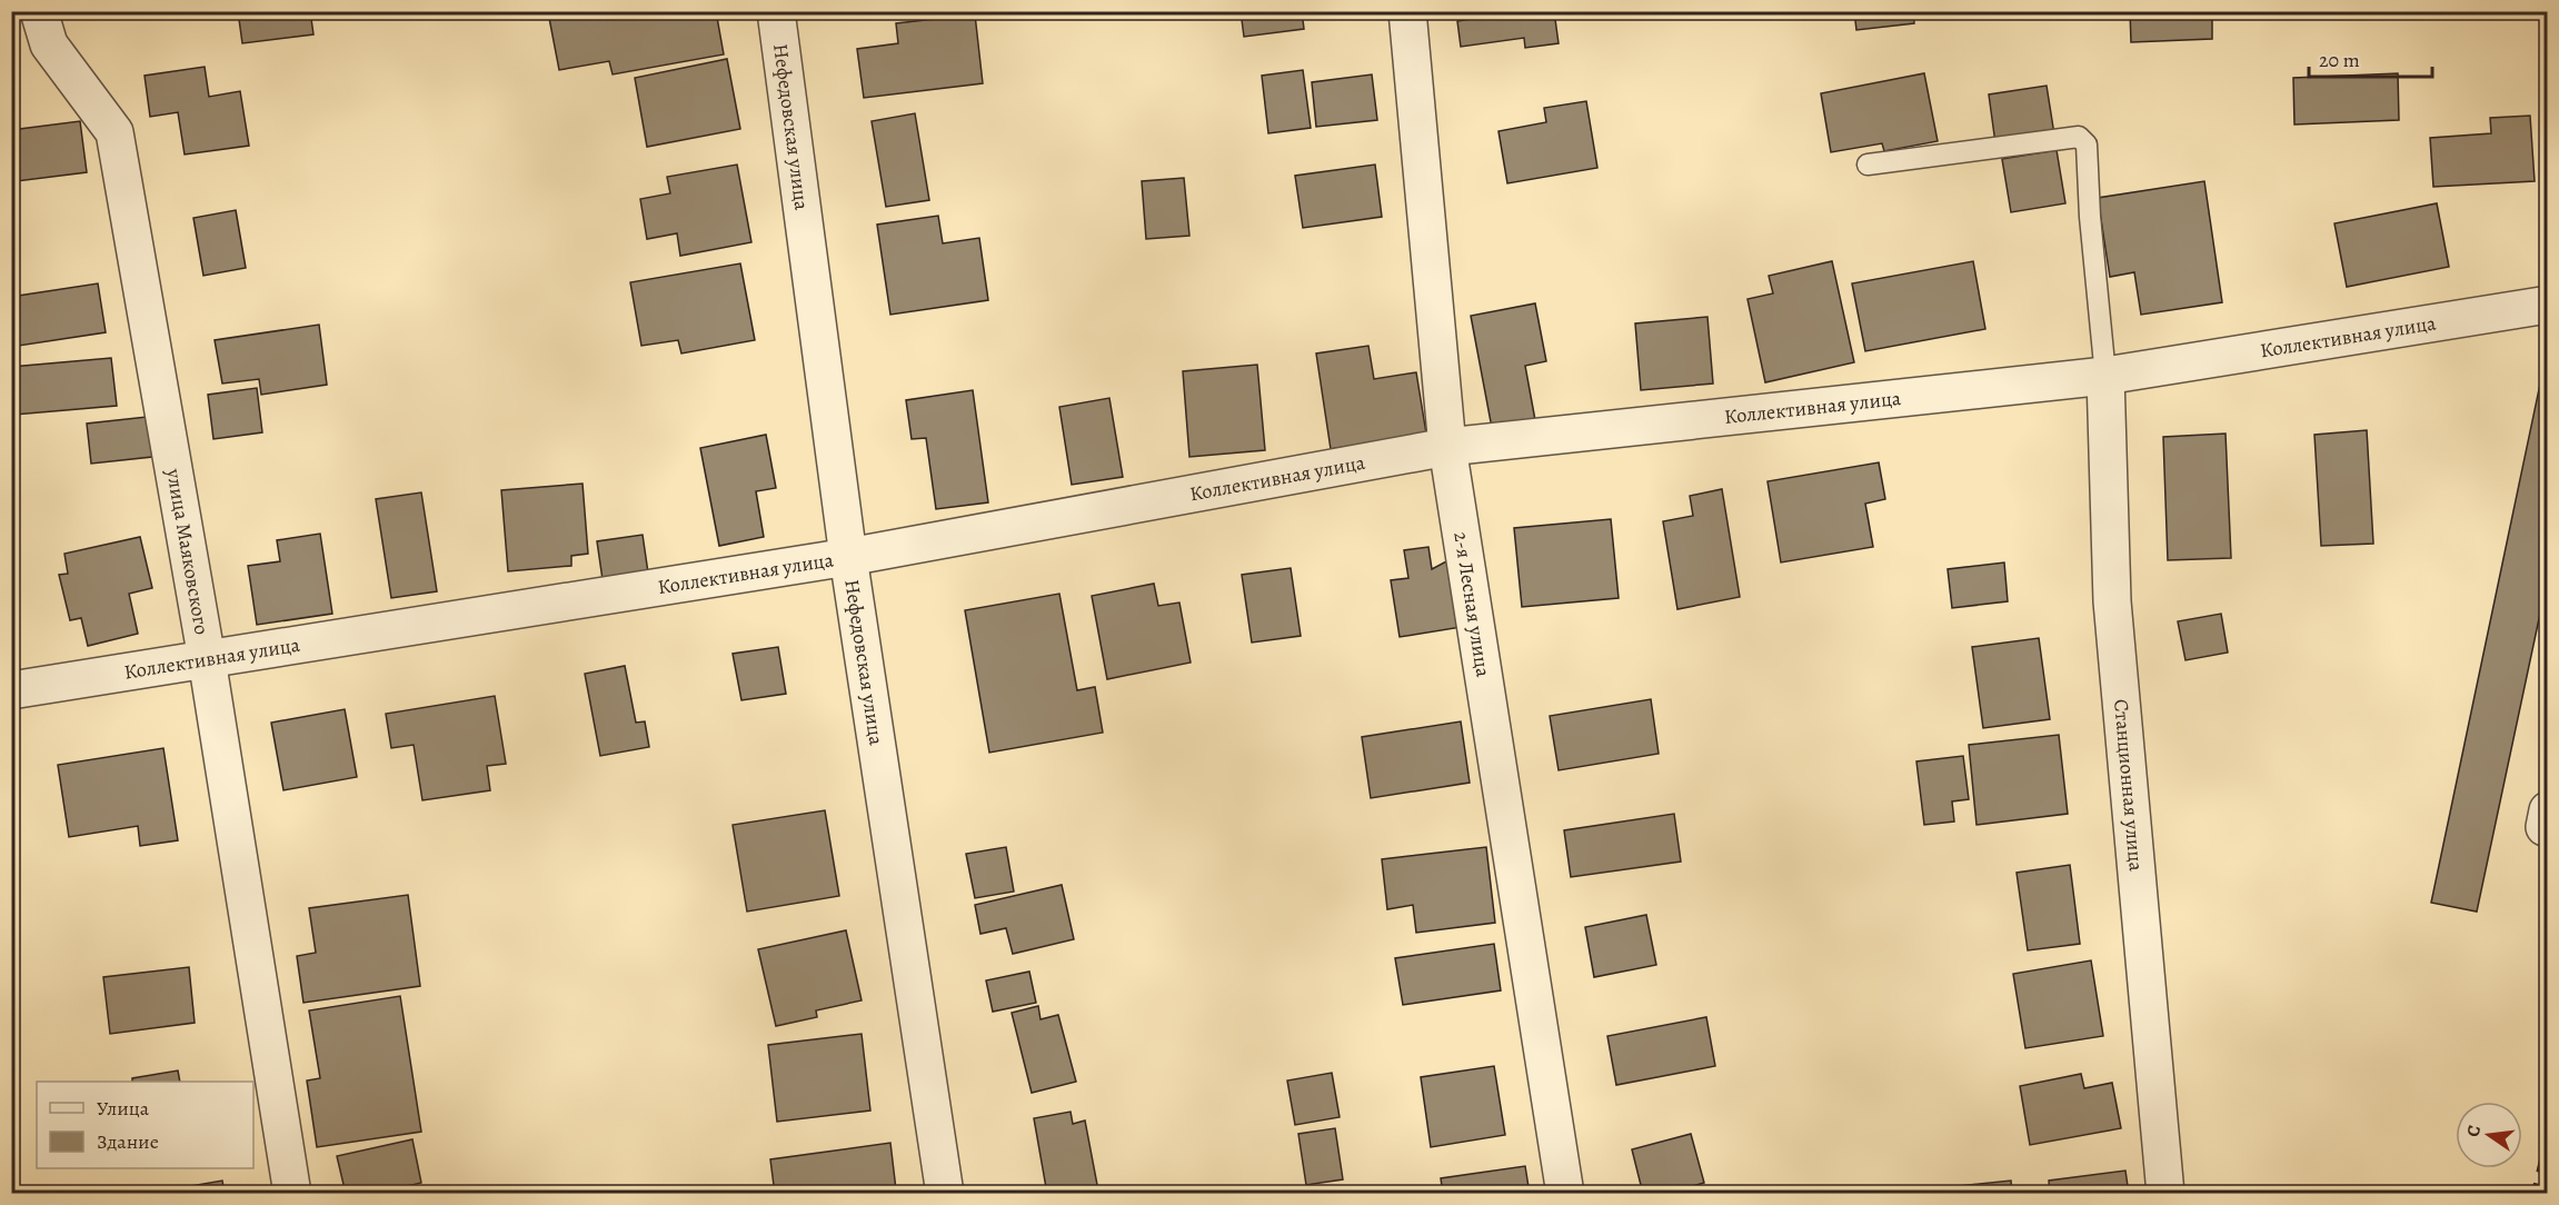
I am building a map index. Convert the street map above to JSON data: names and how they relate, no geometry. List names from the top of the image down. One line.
{"streets":{"street":["Нефедовская улица","Коллективная улица","улица Маяковского","2-я Лесная улица","Станционная улица"]},"crossings":[["Нефедовская улица","Коллективная улица"],["Коллективная улица","улица Маяковского"],["Коллективная улица","2-я Лесная улица"],["Коллективная улица","Станционная улица"]],"legend":["Улица","Здание"],"scale_bar":"20 m","north":"left"}
